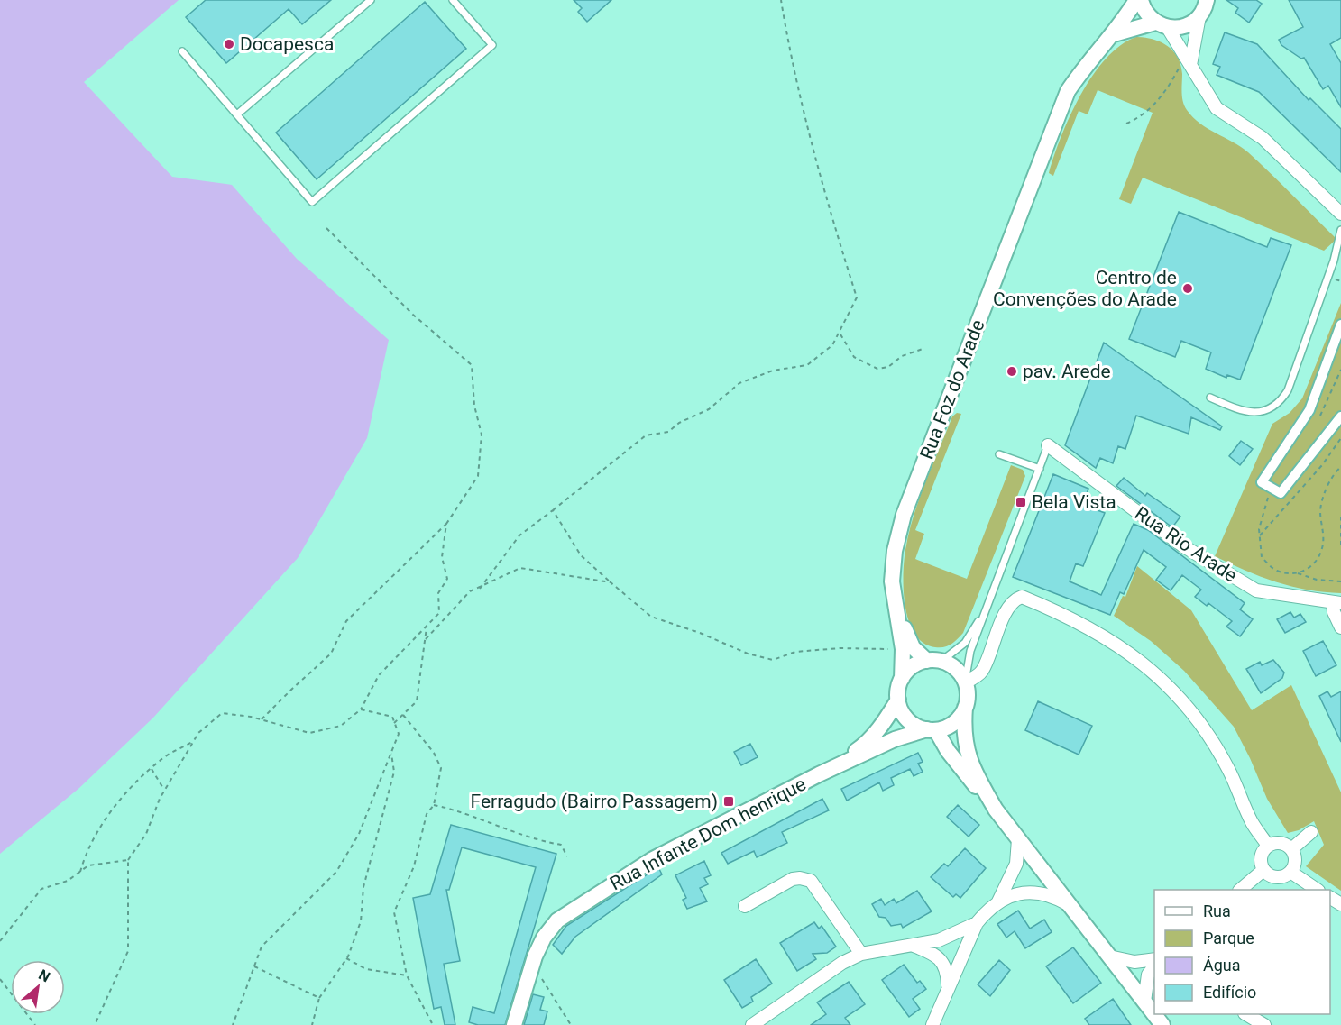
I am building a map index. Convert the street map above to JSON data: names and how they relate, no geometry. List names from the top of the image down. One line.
{"streets":{"street":["Rua Foz do Arade","Rua Rio Arade","Rua Infante Dom henrique"]},"crossings":[["Rua Foz do Arade","Rua Infante Dom henrique"]],"places":{"other":["Docapesca","Centro de Convenções do Arade","pav. Arede"],"transit":["Bela Vista","Ferragudo (Bairro Passagem)"]},"legend":["Rua","Parque","Água","Edifício"],"north":"top right"}
